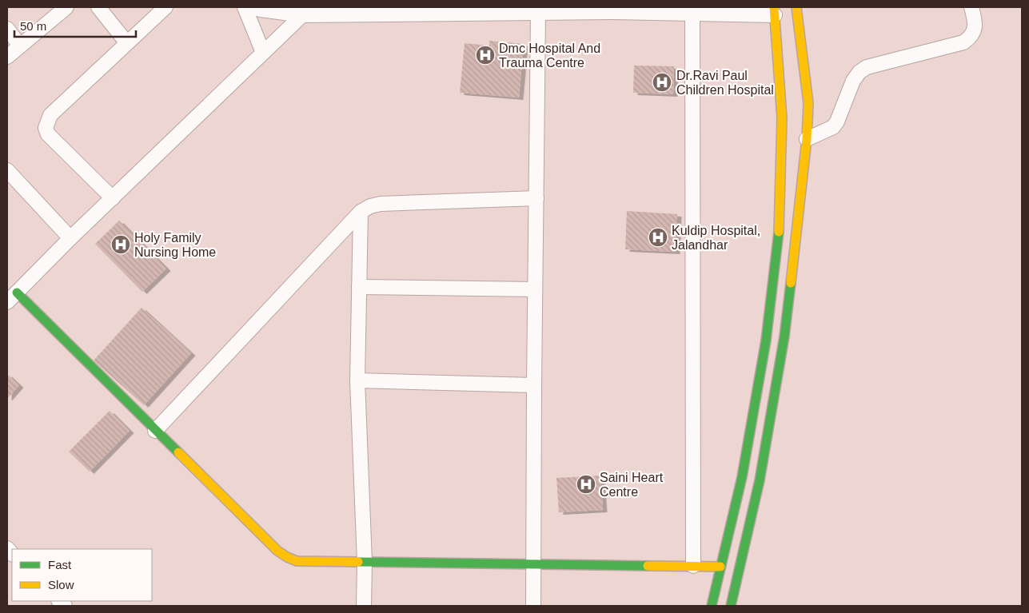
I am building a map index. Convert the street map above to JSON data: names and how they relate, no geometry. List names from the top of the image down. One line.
{"places":{"hospital":["Dmc Hospital And Trauma Centre","Dr.Ravi Paul Children Hospital","Kuldip Hospital, Jalandhar","Holy Family Nursing Home","Saini Heart Centre"]},"legend":["Fast","Slow"],"scale_bar":"50 m"}
